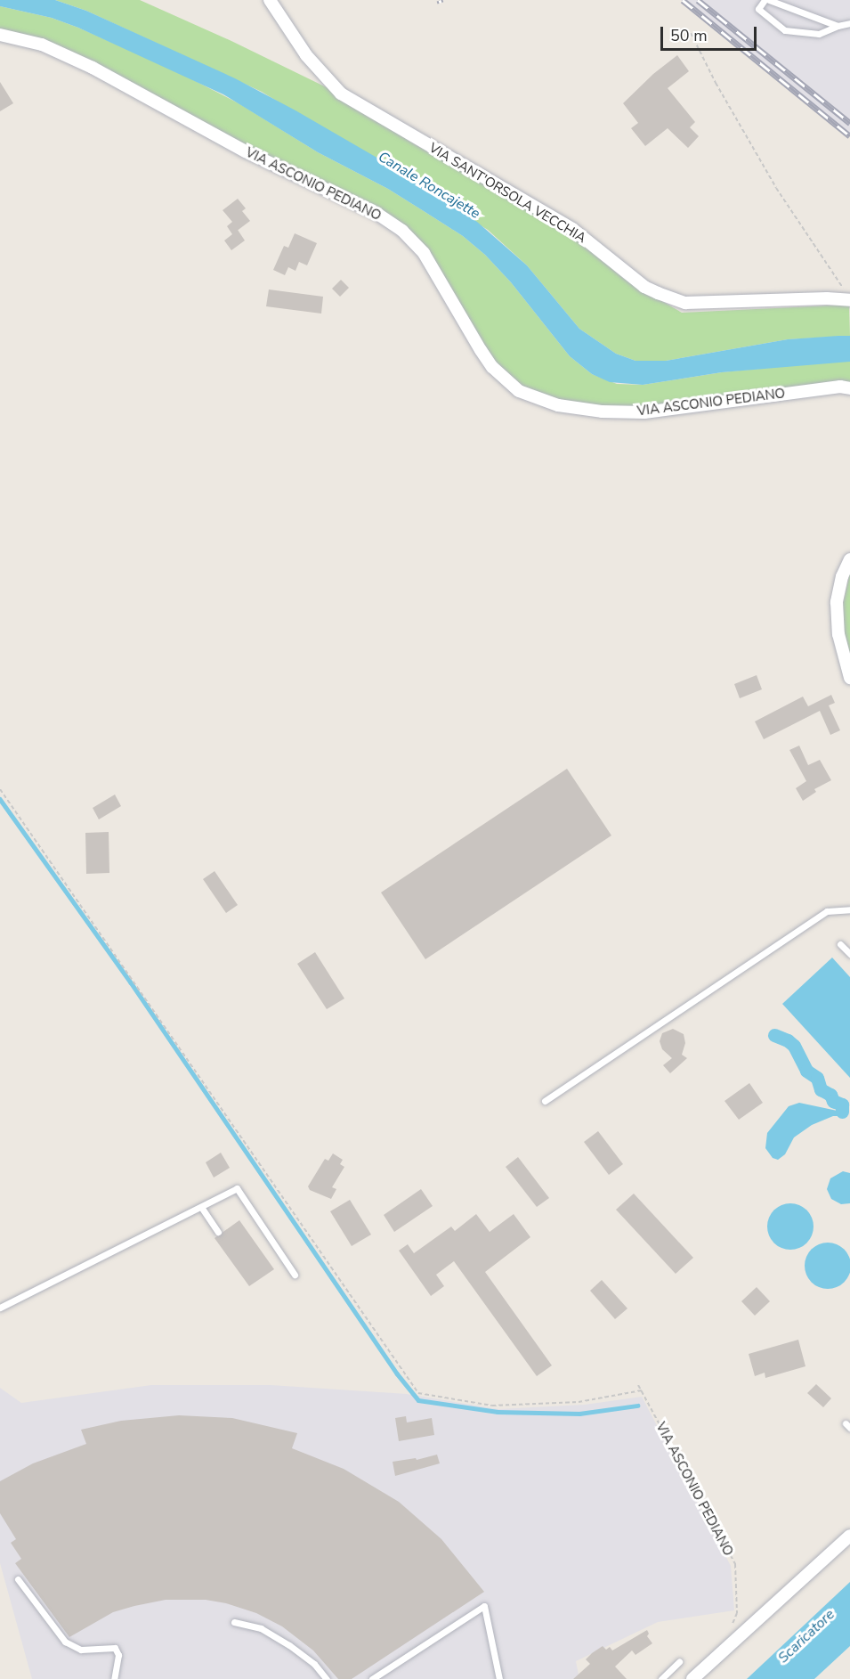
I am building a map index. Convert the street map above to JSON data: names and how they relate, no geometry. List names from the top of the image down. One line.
{"streets":{"street":["VIA ASCONIO PEDIANO","VIA SANT'ORSOLA VECCHIA"]},"water":["Canale Roncajette","Scaricatore"],"scale_bar":"50 m"}
